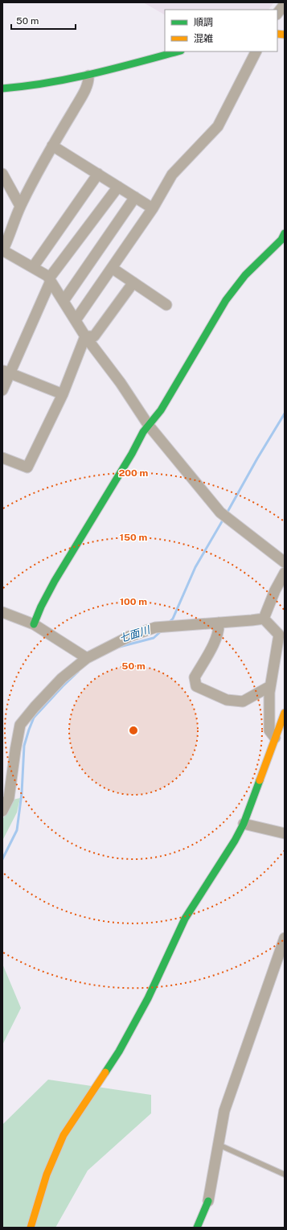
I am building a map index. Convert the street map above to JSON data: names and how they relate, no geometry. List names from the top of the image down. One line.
{"water":["七面川"],"legend":["順調","混雑"],"scale_bar":"50 m","rings":["200 m","150 m","100 m","50 m"]}
